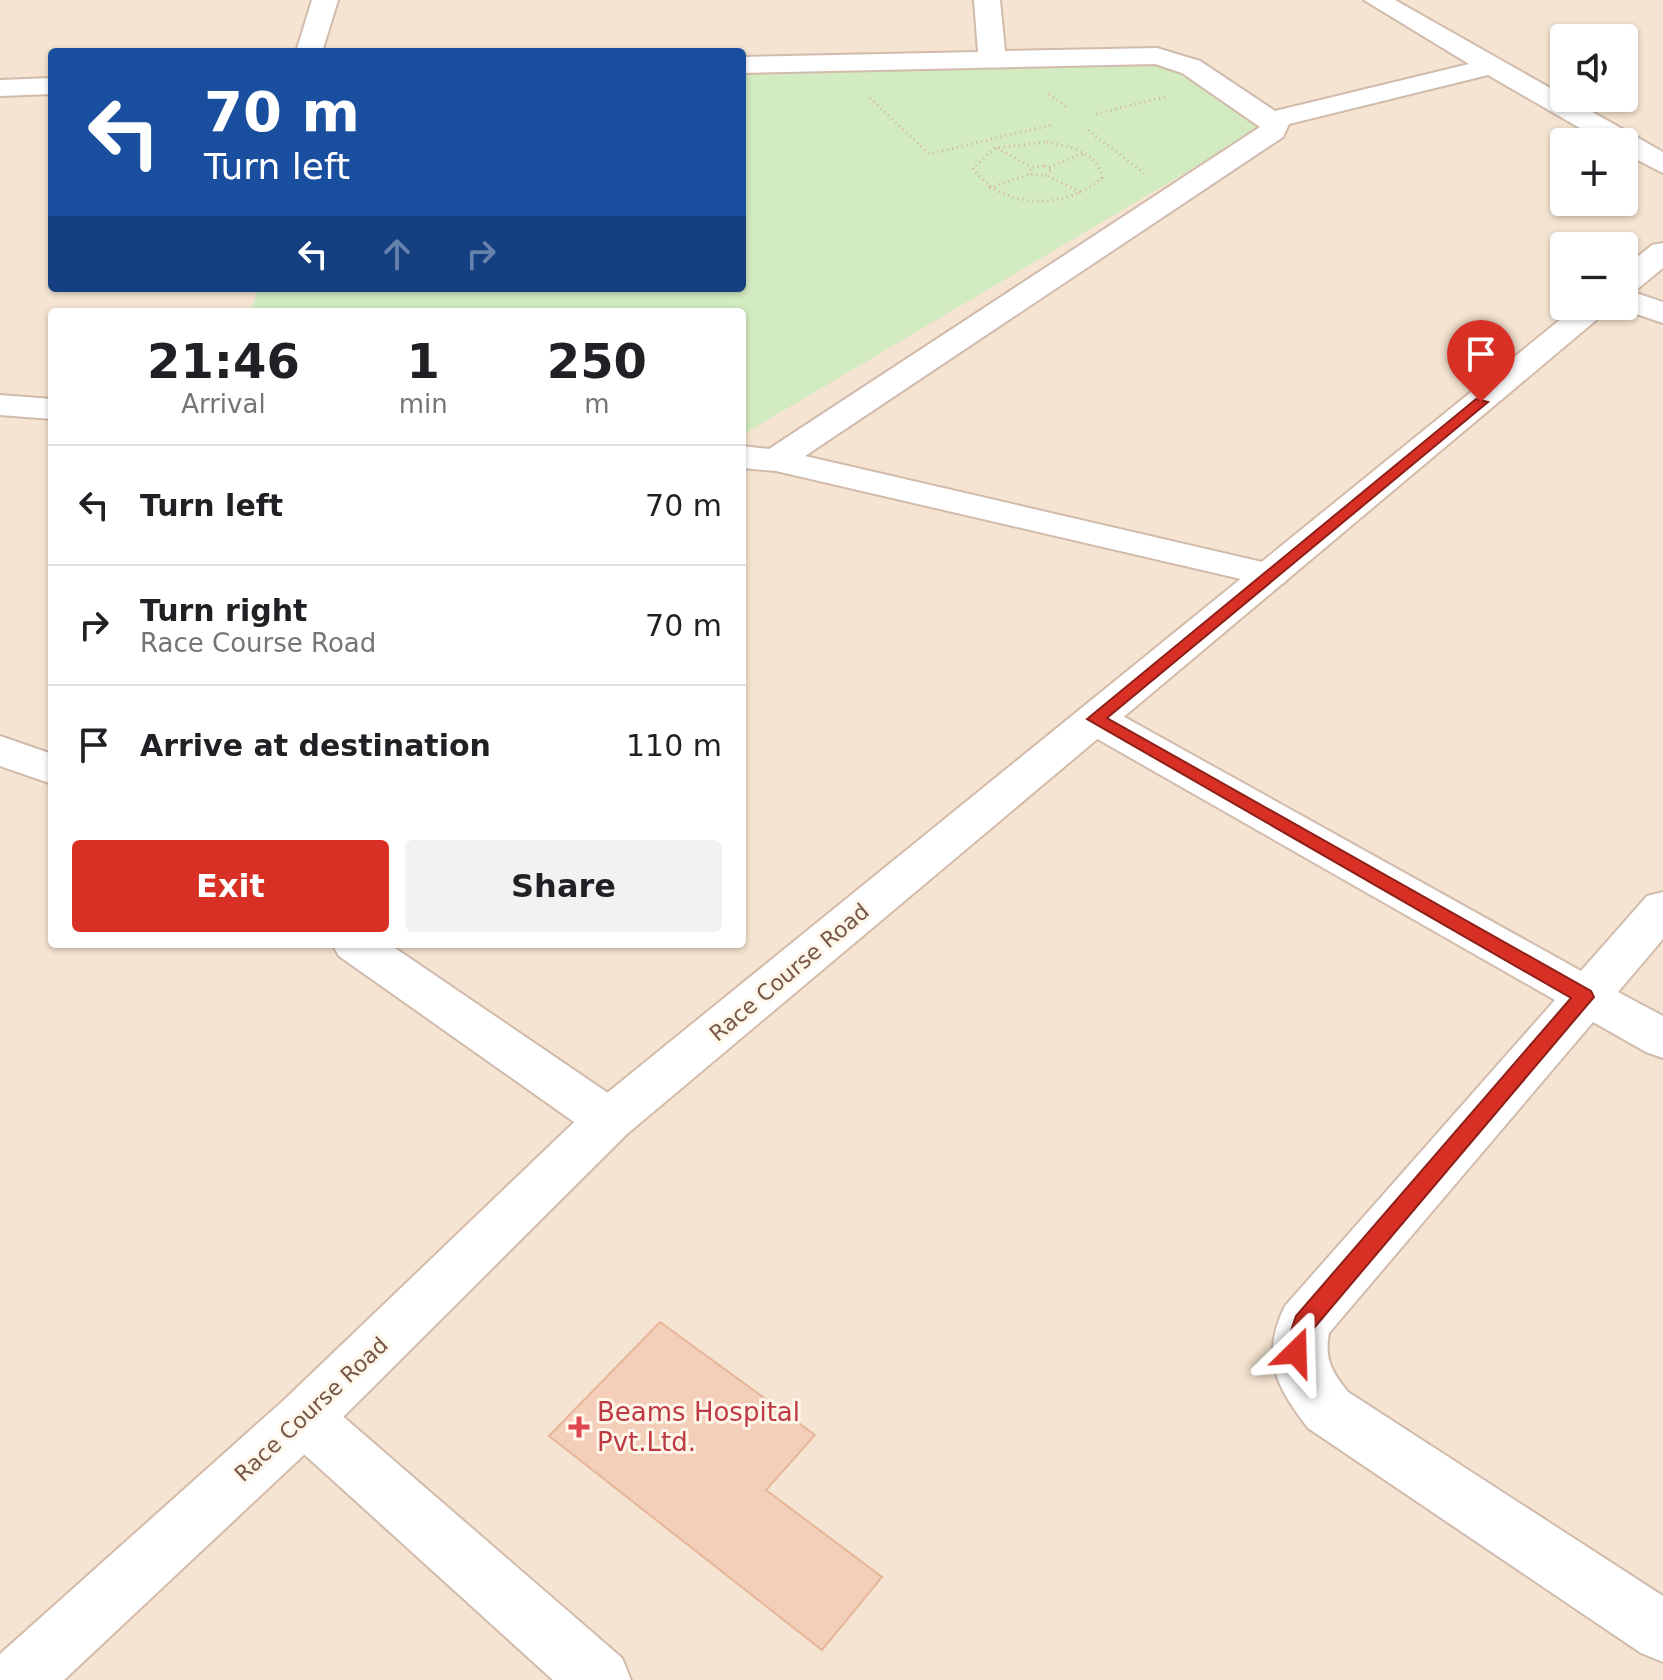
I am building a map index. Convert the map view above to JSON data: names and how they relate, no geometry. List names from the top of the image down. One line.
{"streets":{"street":["Race Course Road"]},"places":{"health":["Beams Hospital Pvt.Ltd."]},"page":{"map_buttons":["+","−"],"turn":["70 m","Turn left"],"eta":["21:46","Arrival","1","min","250","m"],"list":[{"name":"Turn left","value":"70 m"},{"name":"Turn right","note":"Race Course Road","value":"70 m"},{"name":"Arrive at destination","value":"110 m"}],"buttons":["Exit","Share"]}}
